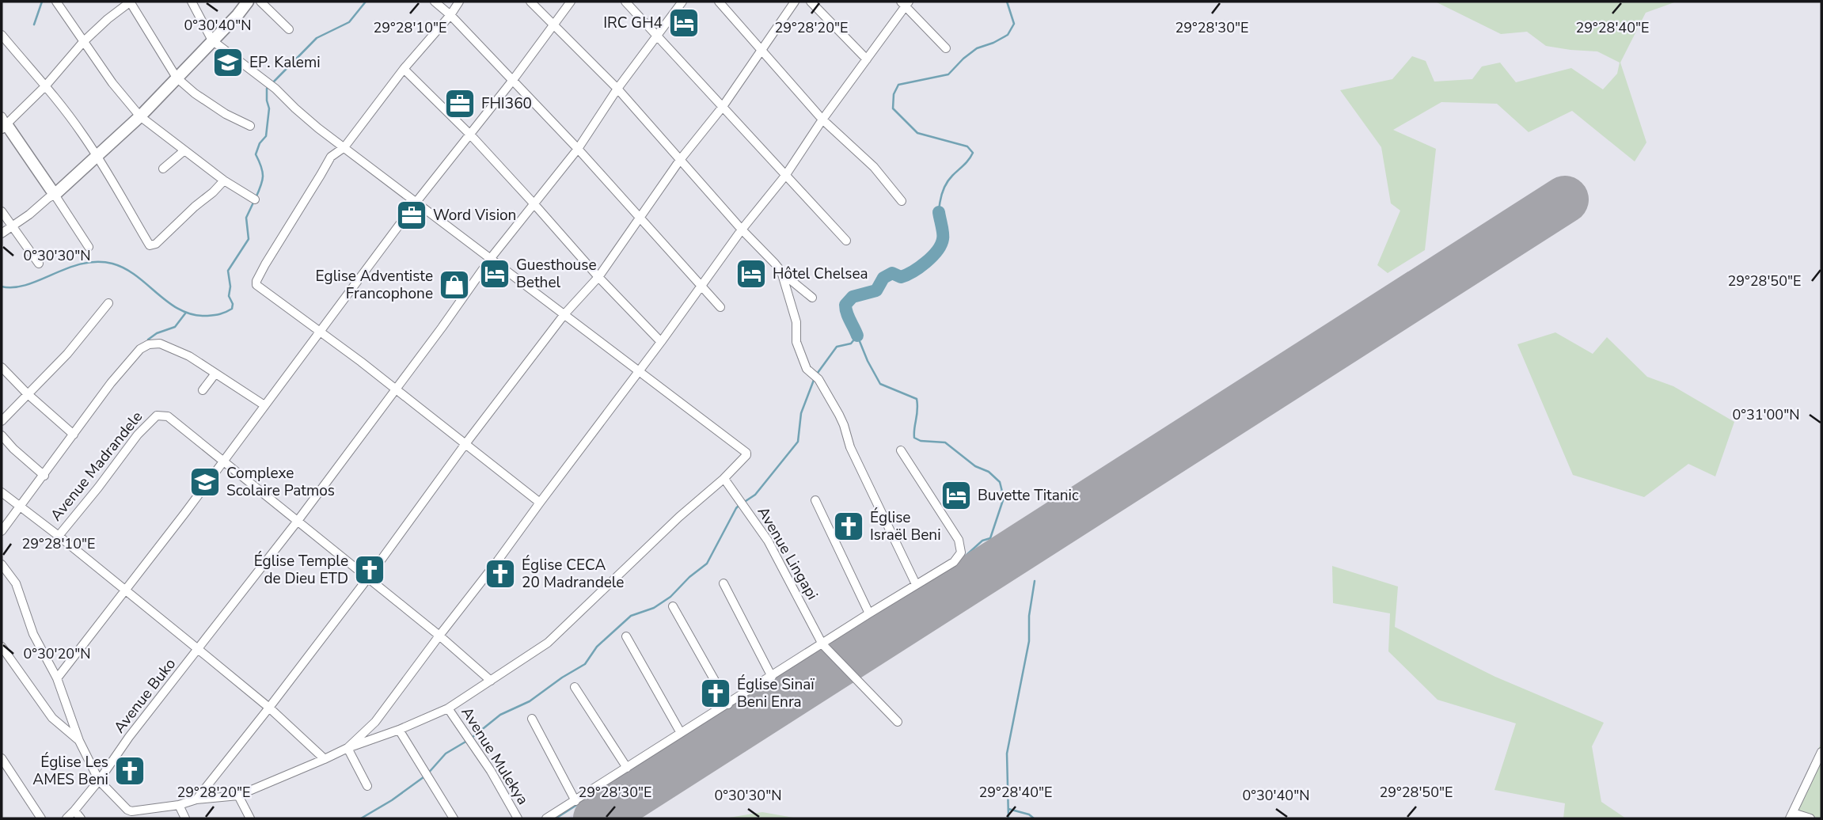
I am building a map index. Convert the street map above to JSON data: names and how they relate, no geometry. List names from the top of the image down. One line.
{"streets":{"street":["Avenue Madrandele","Avenue Lingapi","Avenue Buko","Avenue Mulekya"]},"places":{"hotel":["IRC GH4","Guesthouse Bethel","Hôtel Chelsea","Buvette Titanic"],"school or university":["EP. Kalemi","Complexe Scolaire Patmos"],"office":["FHI360","Word Vision"],"shop":["Eglise Adventiste Francophone"],"church":["Église Israël Beni","Église Temple de Dieu ETD","Église CECA 20 Madrandele","Église Sinaï Beni Enra","Église Les AMES Beni"]},"coordinates":["0°30'40\"N","29°28'10\"E","29°28'20\"E","29°28'30\"E","29°28'40\"E","0°30'30\"N","29°28'50\"E","0°31'00\"N","0°30'20\"N"]}
